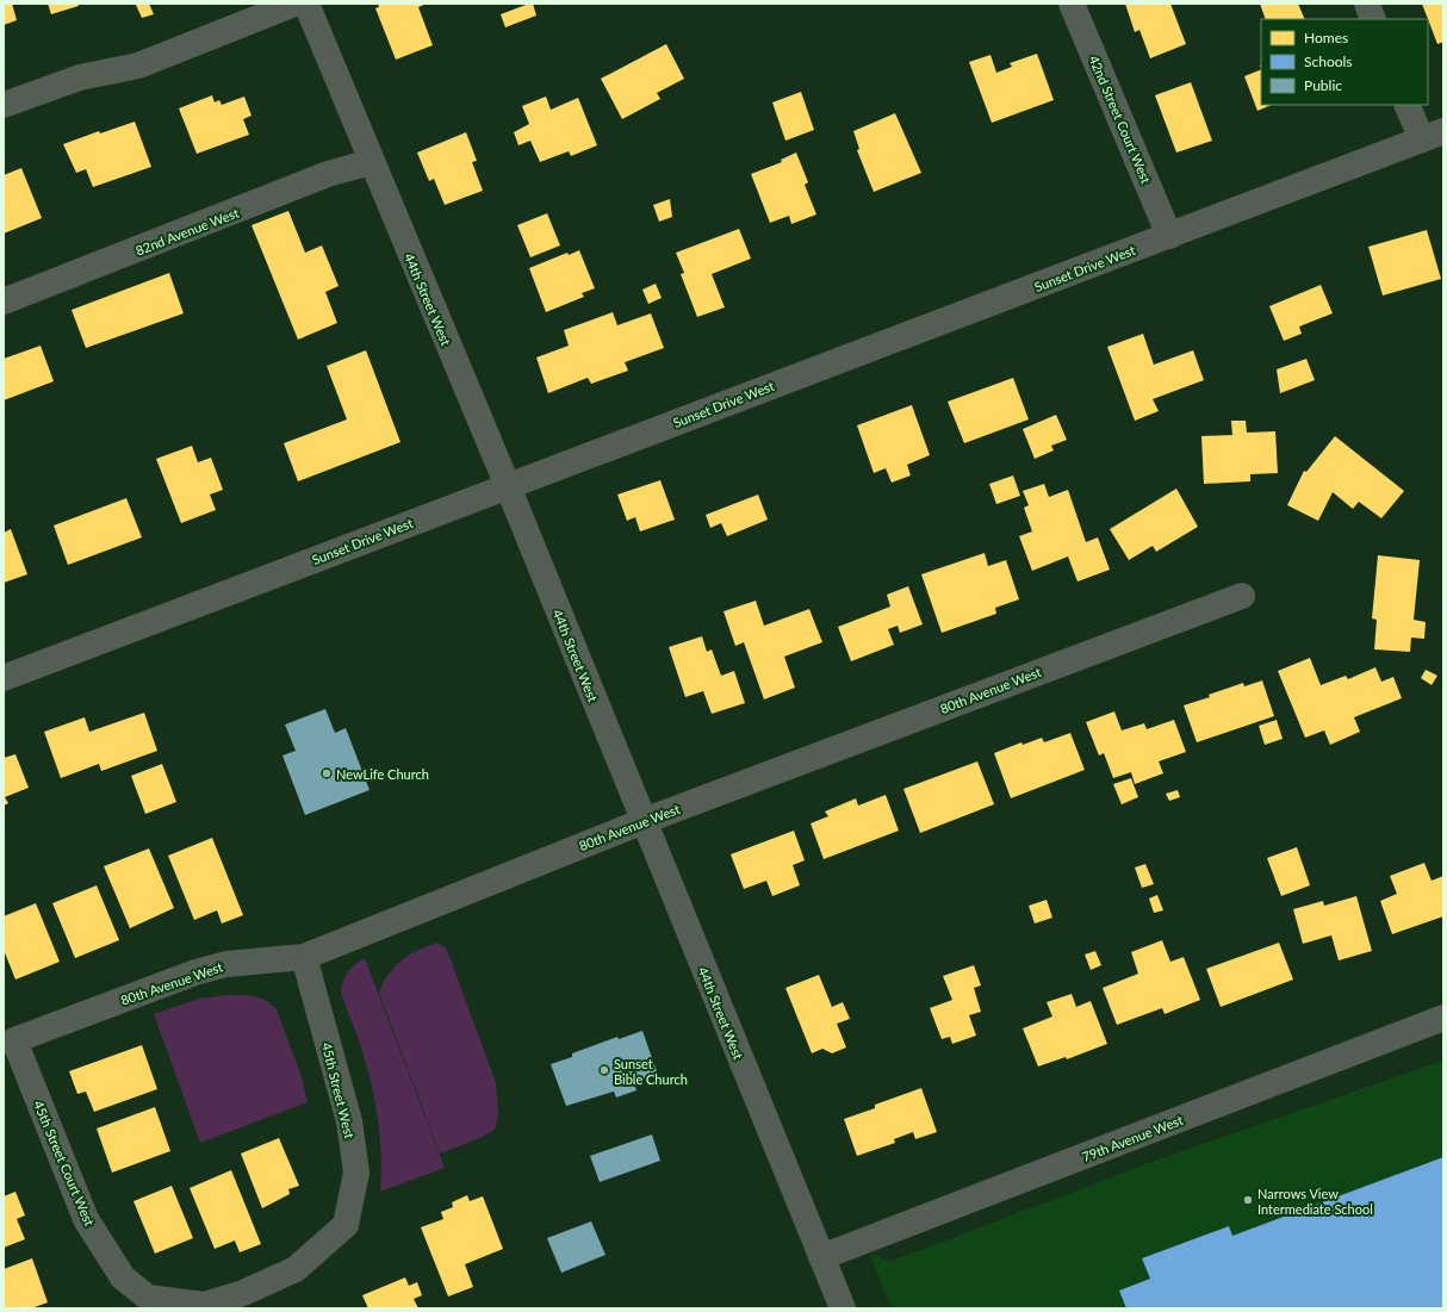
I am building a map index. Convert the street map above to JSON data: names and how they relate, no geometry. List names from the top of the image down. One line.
{"streets":{"street":["42nd Street Court West","82nd Avenue West","Sunset Drive West","44th Street West","80th Avenue West","45th Street West","79th Avenue West","45th Street Court West"]},"crossings":[["42nd Street Court West","Sunset Drive West"],["82nd Avenue West","44th Street West"],["Sunset Drive West","44th Street West"],["44th Street West","80th Avenue West"],["44th Street West","79th Avenue West"],["80th Avenue West","45th Street West"],["80th Avenue West","45th Street Court West"],["45th Street West","45th Street Court West"]],"places":["NewLife Church","Sunset Bible Church","Narrows View Intermediate School"],"legend":["Homes","Schools","Public"]}
